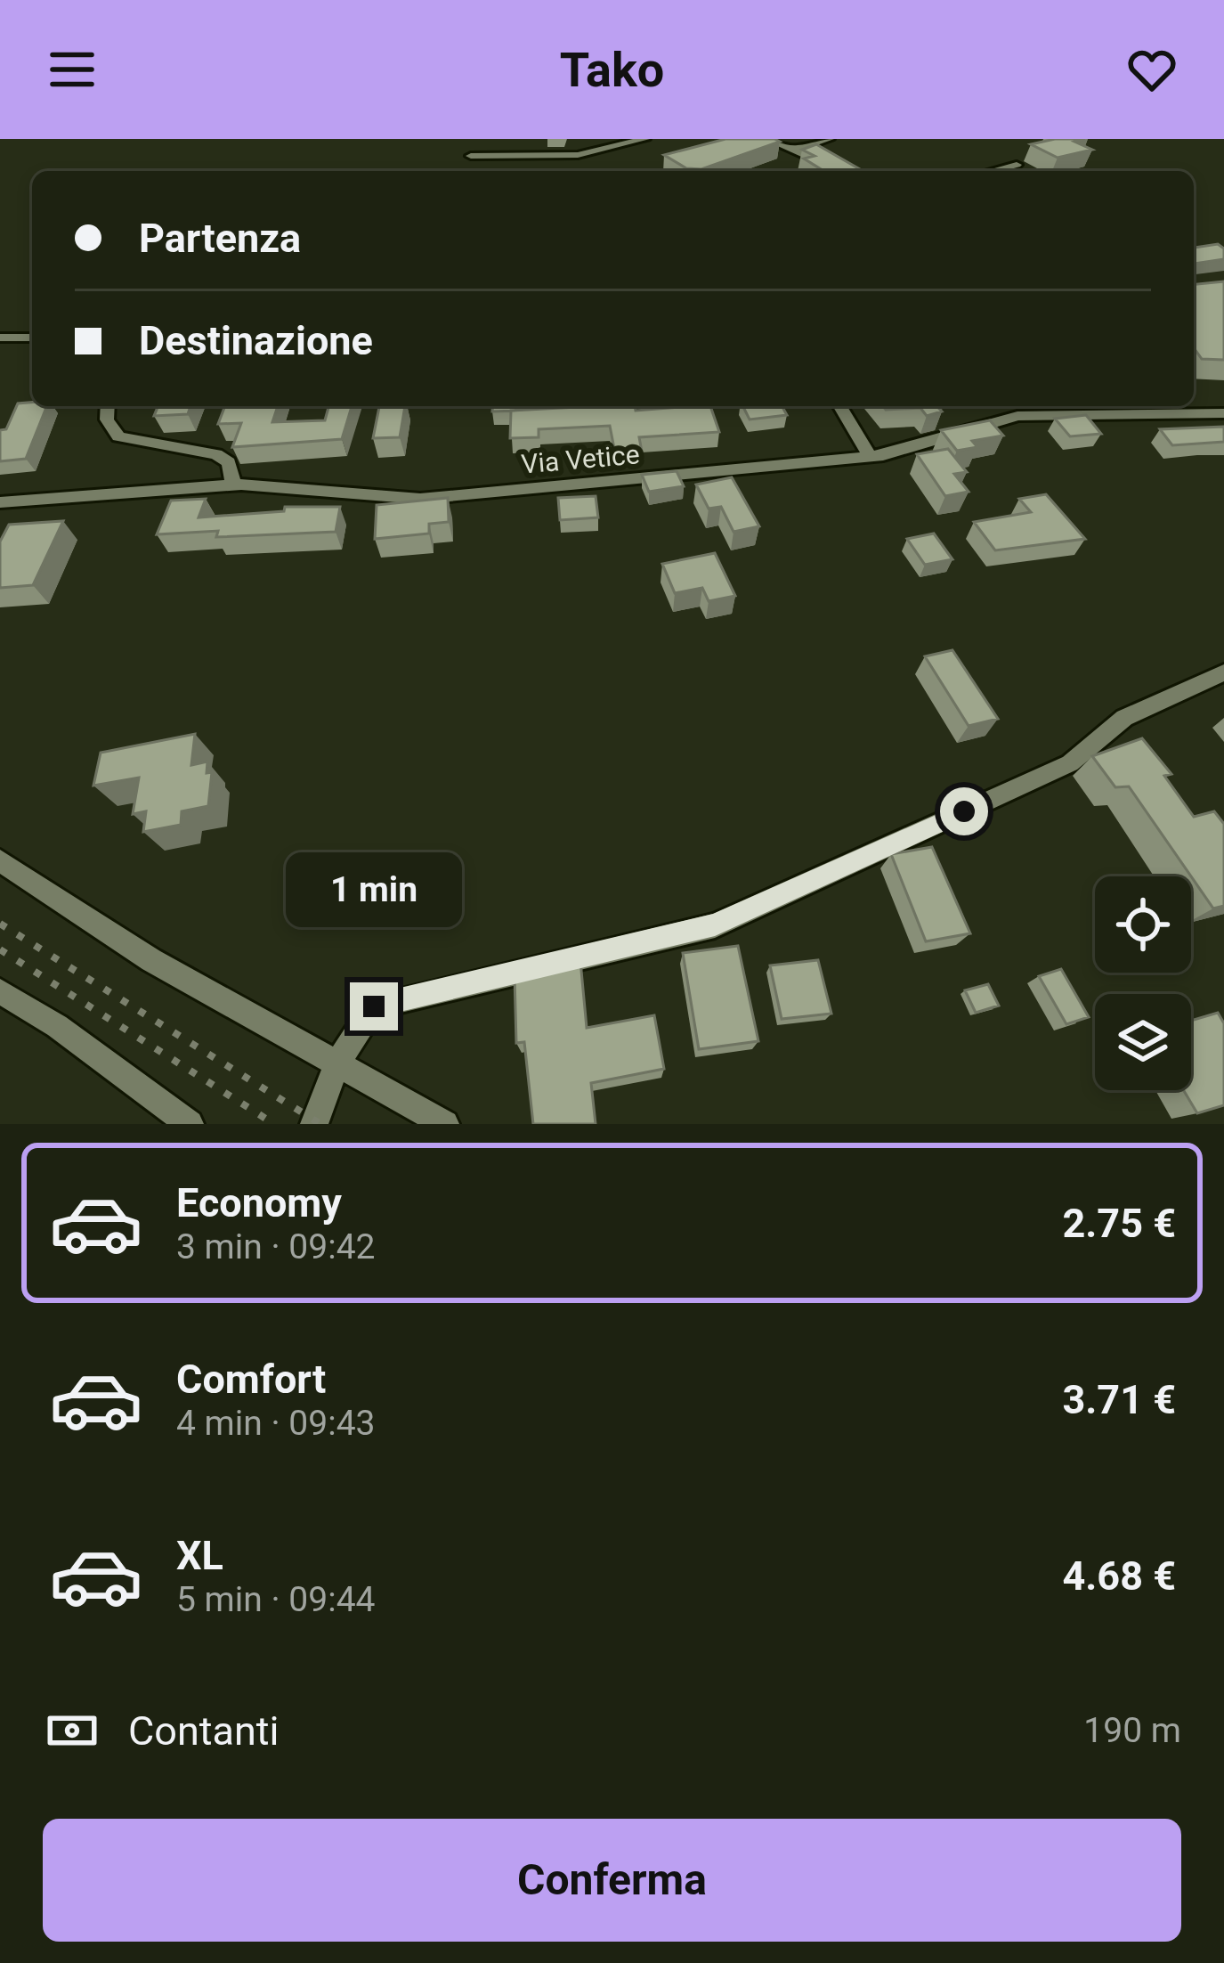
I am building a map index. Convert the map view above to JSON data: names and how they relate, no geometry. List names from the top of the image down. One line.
{"streets":{"street":["Via Vetice"]},"page":{"header":"Tako","banner":["Partenza","Destinazione"],"bubble":"1 min","list":[{"name":"Economy","note":"3 min · 09:42","value":"2.75 €"},{"name":"Comfort","note":"4 min · 09:43","value":"3.71 €"},{"name":"XL","note":"5 min · 09:44","value":"4.68 €"}],"pay":["Contanti","190 m"],"buttons":"Conferma"}}
